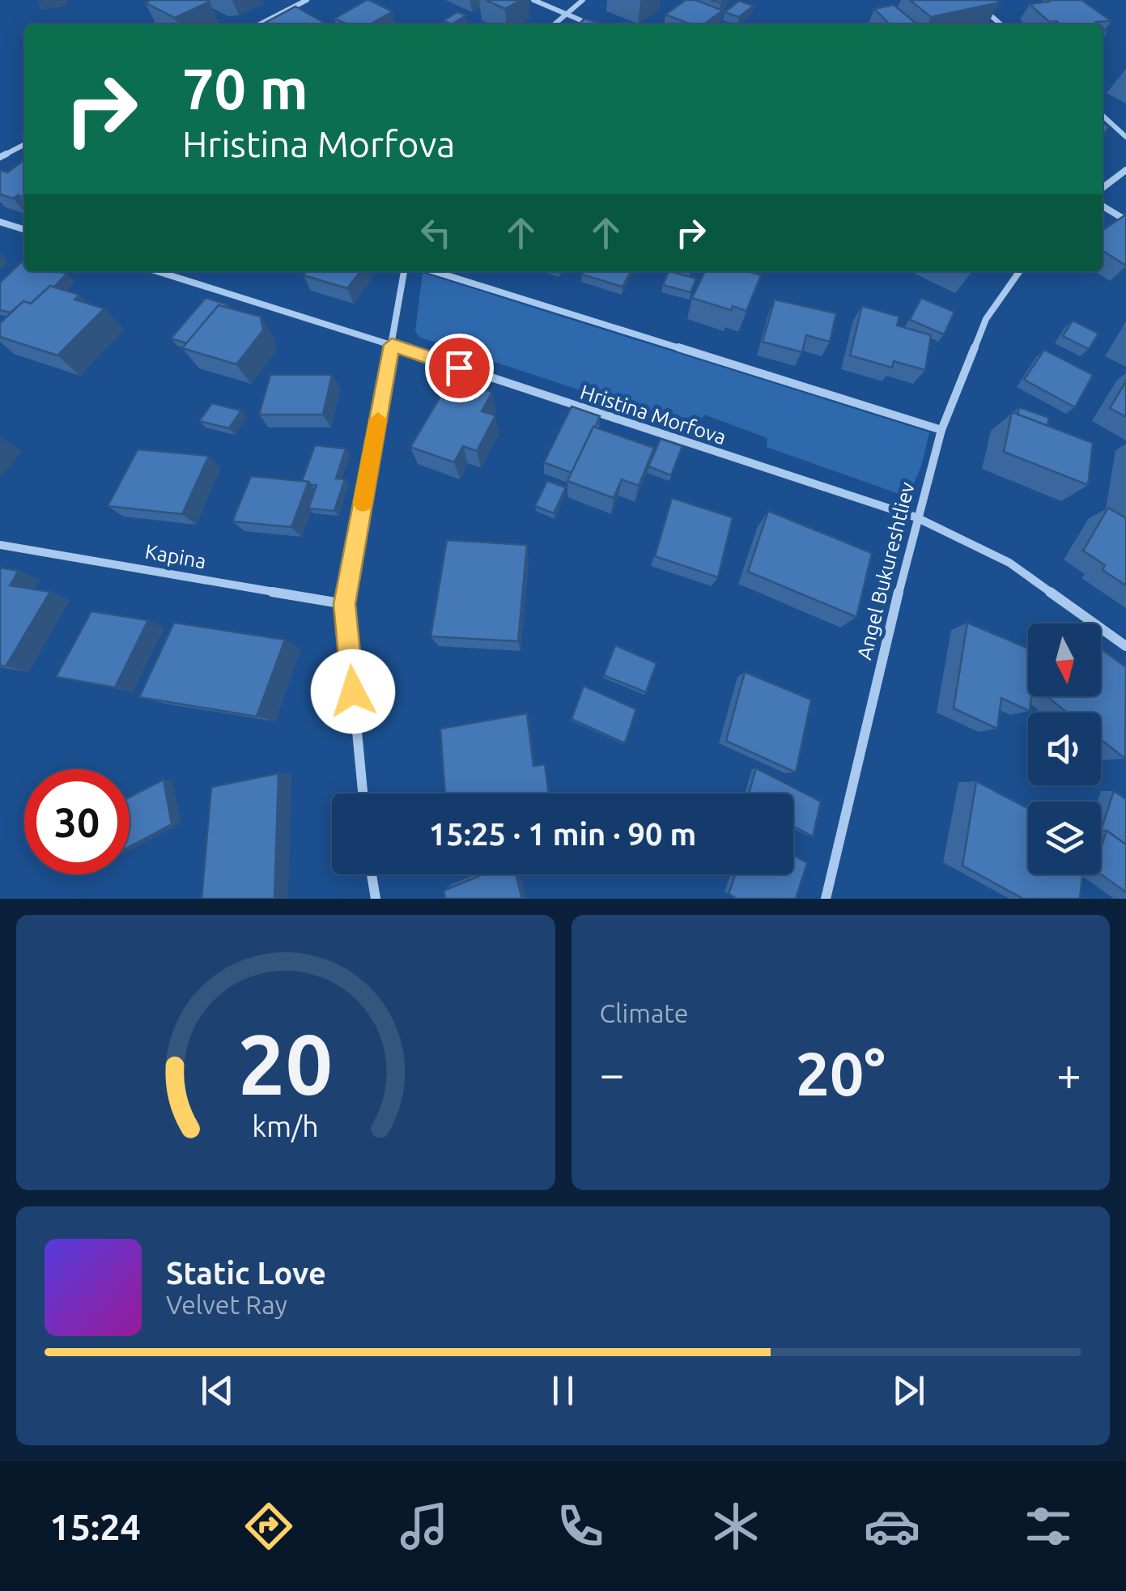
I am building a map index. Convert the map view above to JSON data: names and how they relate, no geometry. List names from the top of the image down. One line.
{"streets":{"street":["Hristina Morfova","Kapina","Angel Bukureshtliev"]},"crossings":[["Hristina Morfova","Angel Bukureshtliev"]],"north":"bottom","page":{"turn":["70 m","Hristina Morfova"],"limit":"30","trip":"15:25 · 1 min · 90 m","tile":"Climate","heat":["−","20°","+"],"song":["Static Love","Velvet Ray"],"tabs":"15:24","gauge":["20","km/h"]}}
